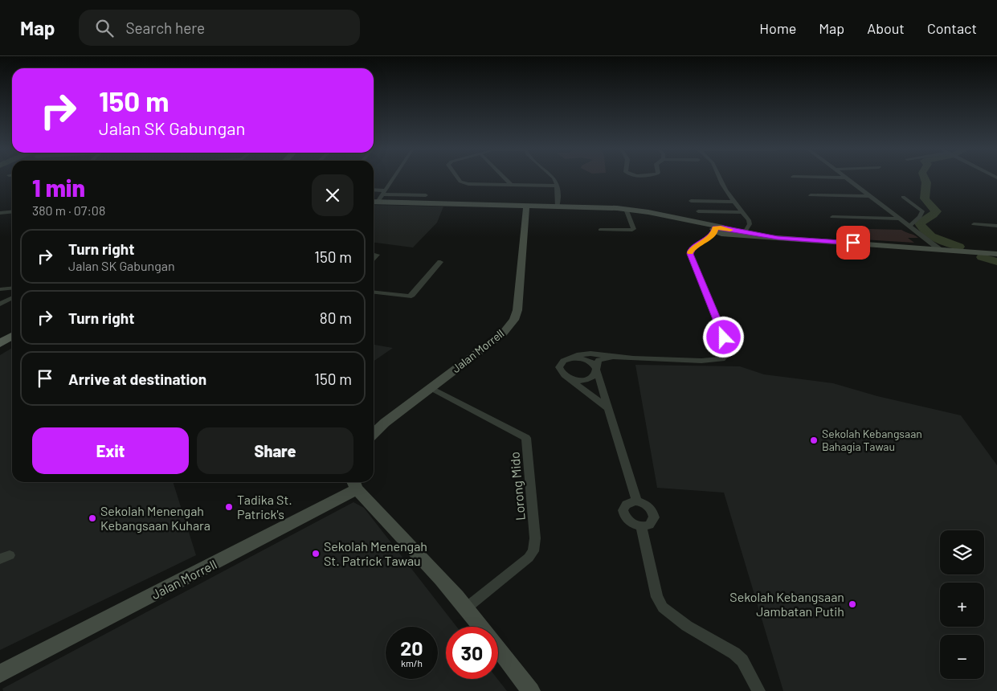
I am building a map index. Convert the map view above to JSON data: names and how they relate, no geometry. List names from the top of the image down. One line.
{"streets":{"street":["Jalan Morrell","Lorong Mido"]},"crossings":[["Jalan Morrell","Lorong Mido"]],"places":["Sekolah Kebangsaan Bahagia Tawau","Tadika St. Patrick's","Sekolah Menengah Kebangsaan Kuhara","Sekolah Menengah St. Patrick Tawau","Sekolah Kebangsaan Jambatan Putih"],"page":{"header":"Map","search":"Search here","nav":["Home","Map","About","Contact"],"turn":["150 m","Jalan SK Gabungan"],"heading":["1 min","380 m · 07:08"],"list":[{"name":"Turn right","note":"Jalan SK Gabungan","value":"150 m"},{"name":"Turn right","value":"80 m"},{"name":"Arrive at destination","value":"150 m"}],"buttons":["Exit","Share"],"map_buttons":["+","−"],"speed":"20 km/h","limit":"30"}}
